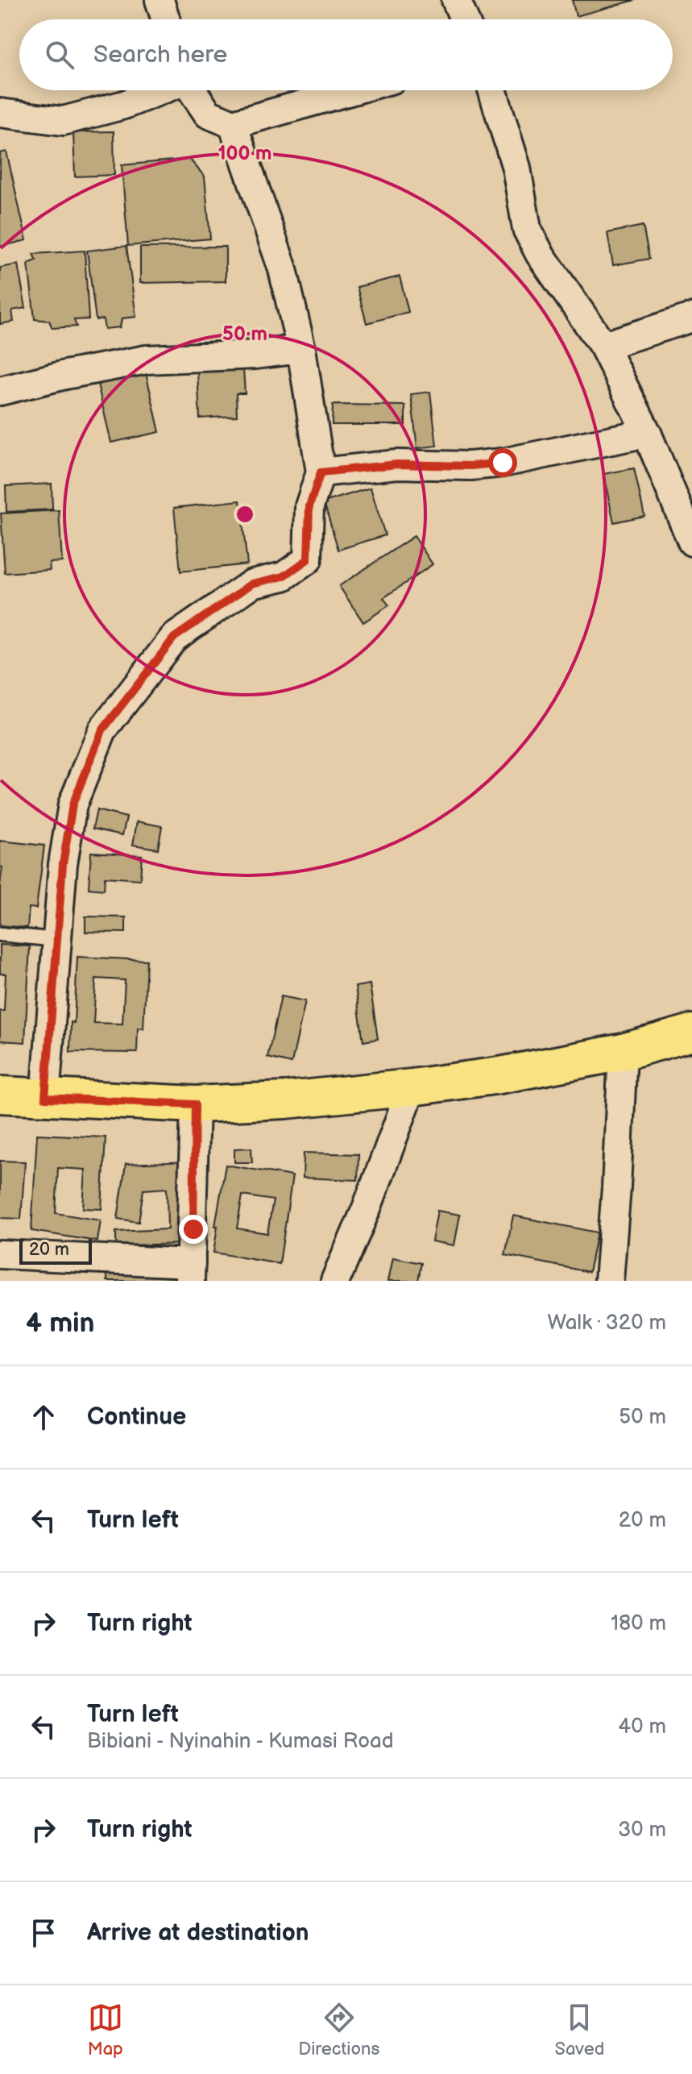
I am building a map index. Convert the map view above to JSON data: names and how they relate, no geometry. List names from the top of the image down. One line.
{"scale_bar":"20 m","page":{"search":"Search here","scale":"20 m","heading":["4 min","Walk · 320 m"],"list":[["Continue","50 m"],["Turn left","20 m"],["Turn right","180 m"],["Turn left","Bibiani - Nyinahin - Kumasi Road","40 m"],["Turn right","30 m"],"Arrive at destination"],"nav":["Map","Directions","Saved"]},"rings":["100 m","50 m"]}
